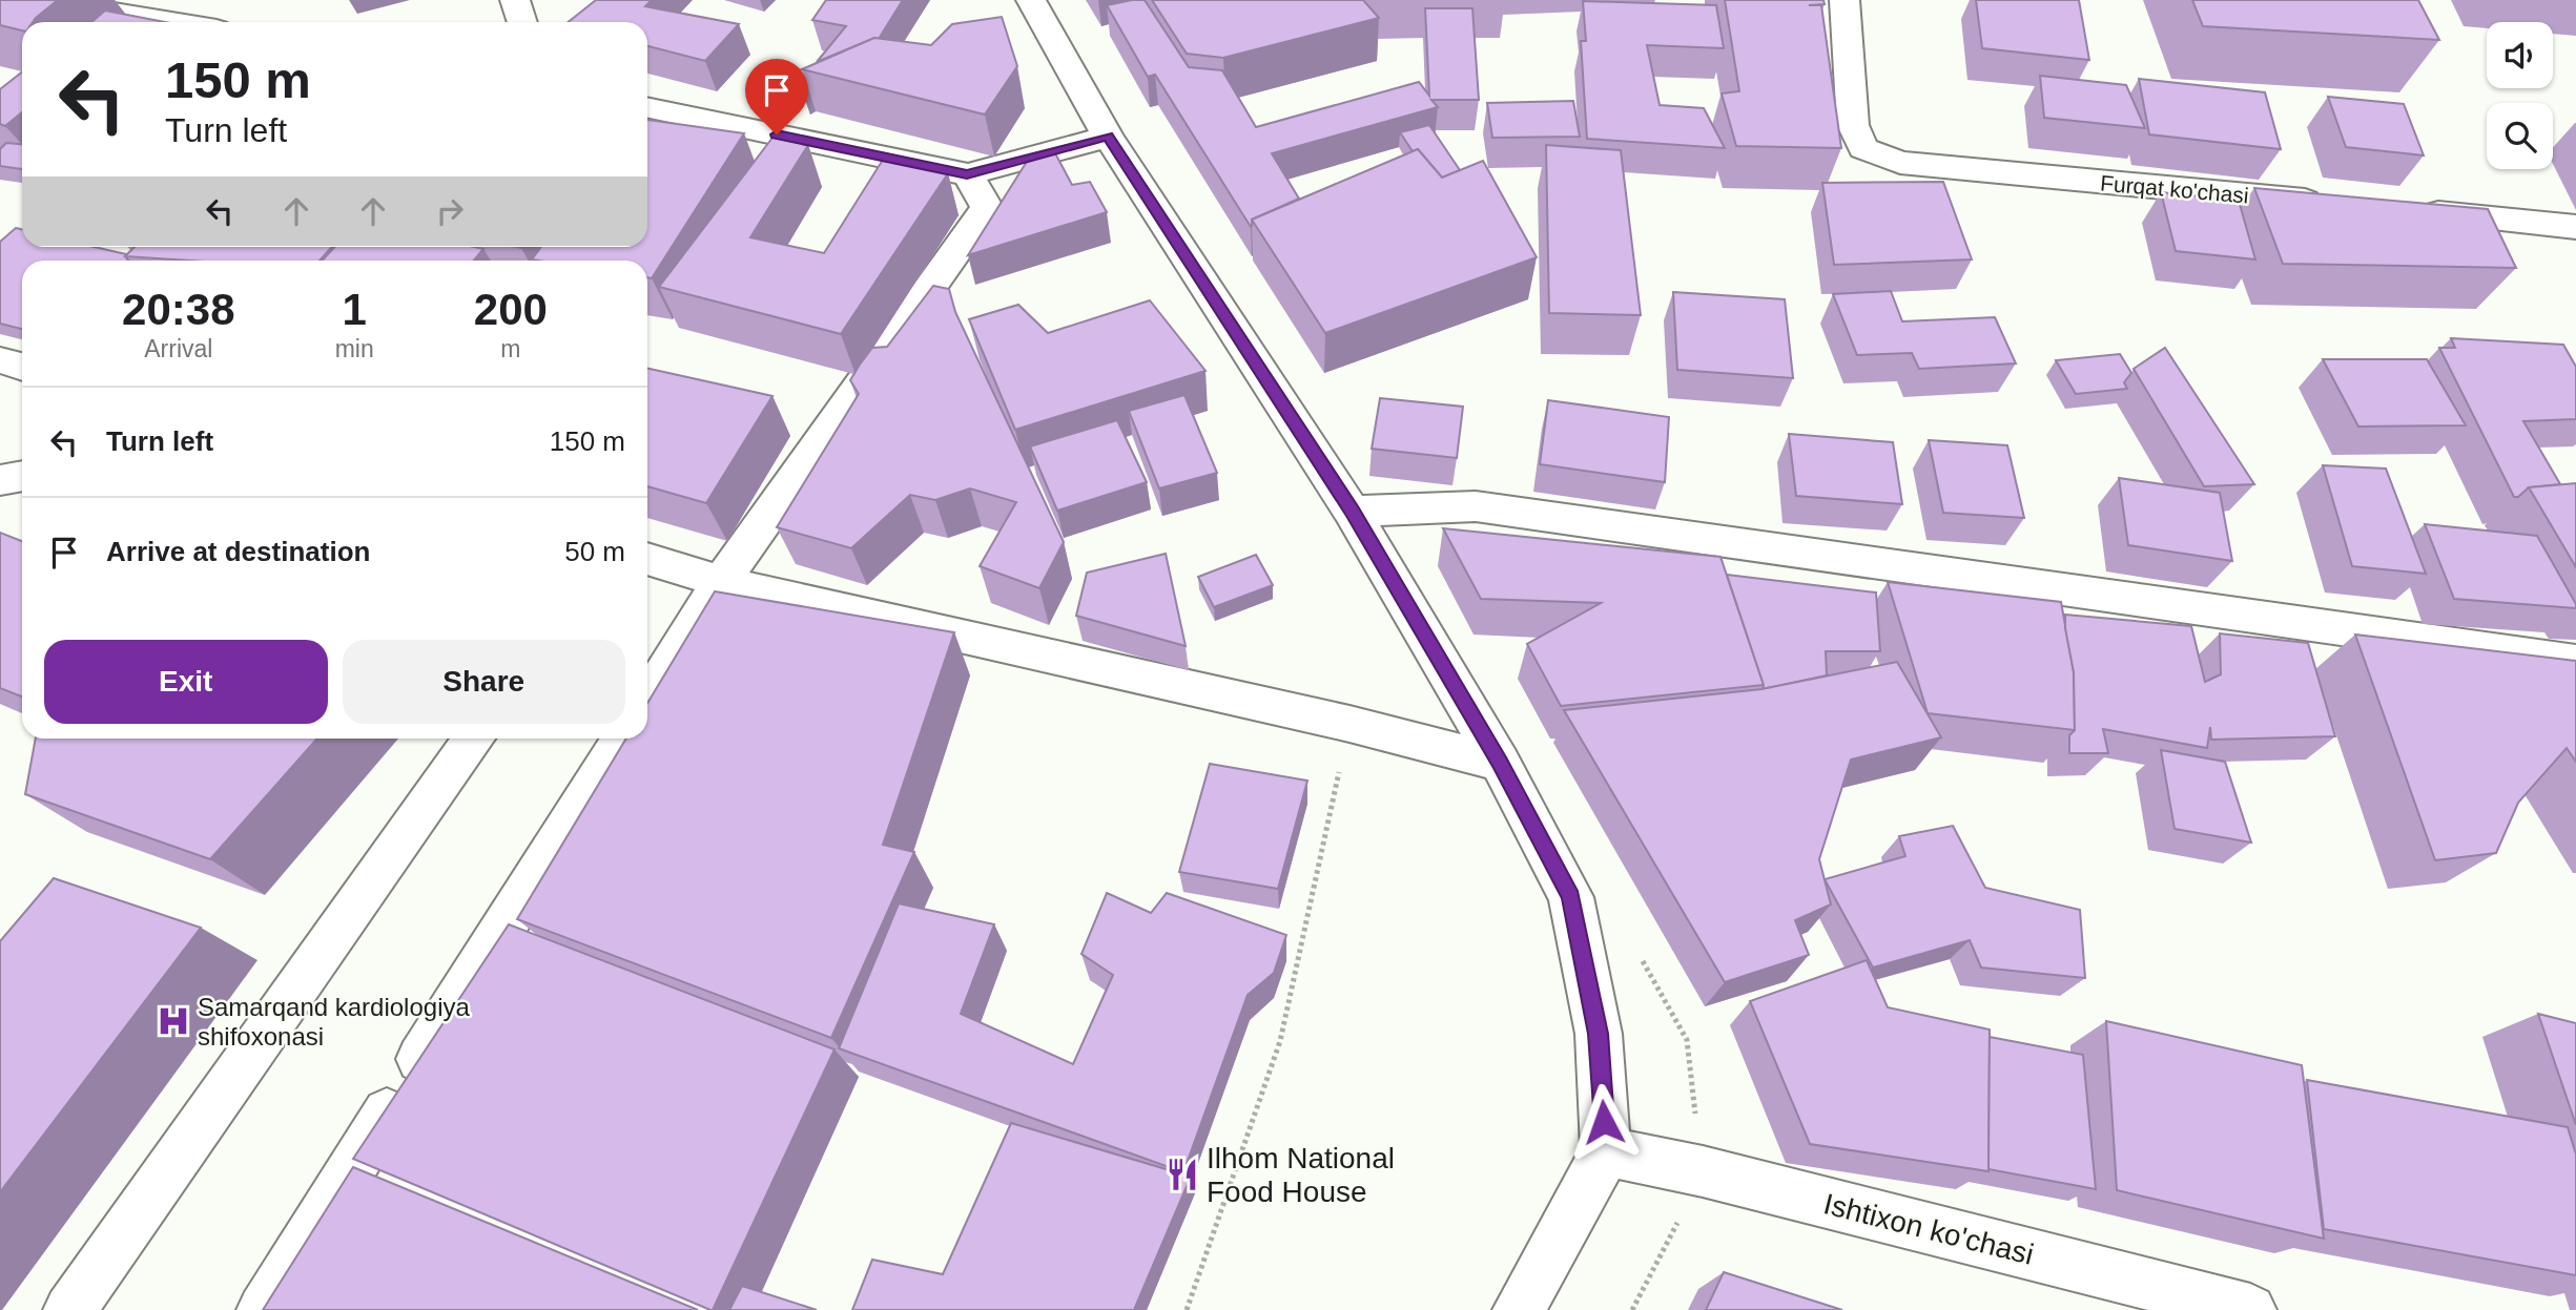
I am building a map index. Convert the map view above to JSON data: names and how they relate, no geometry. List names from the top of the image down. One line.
{"streets":{"street":["Furqat ko'chasi","Ishtixon ko'chasi"]},"places":{"hospital":["Samarqand kardiologiya shifoxonasi"],"restaurant":["Ilhom National Food House"]},"page":{"turn":["150 m","Turn left"],"eta":["20:38","Arrival","1","min","200","m"],"list":[{"name":"Turn left","value":"150 m"},{"name":"Arrive at destination","value":"50 m"}],"buttons":["Exit","Share"]}}
